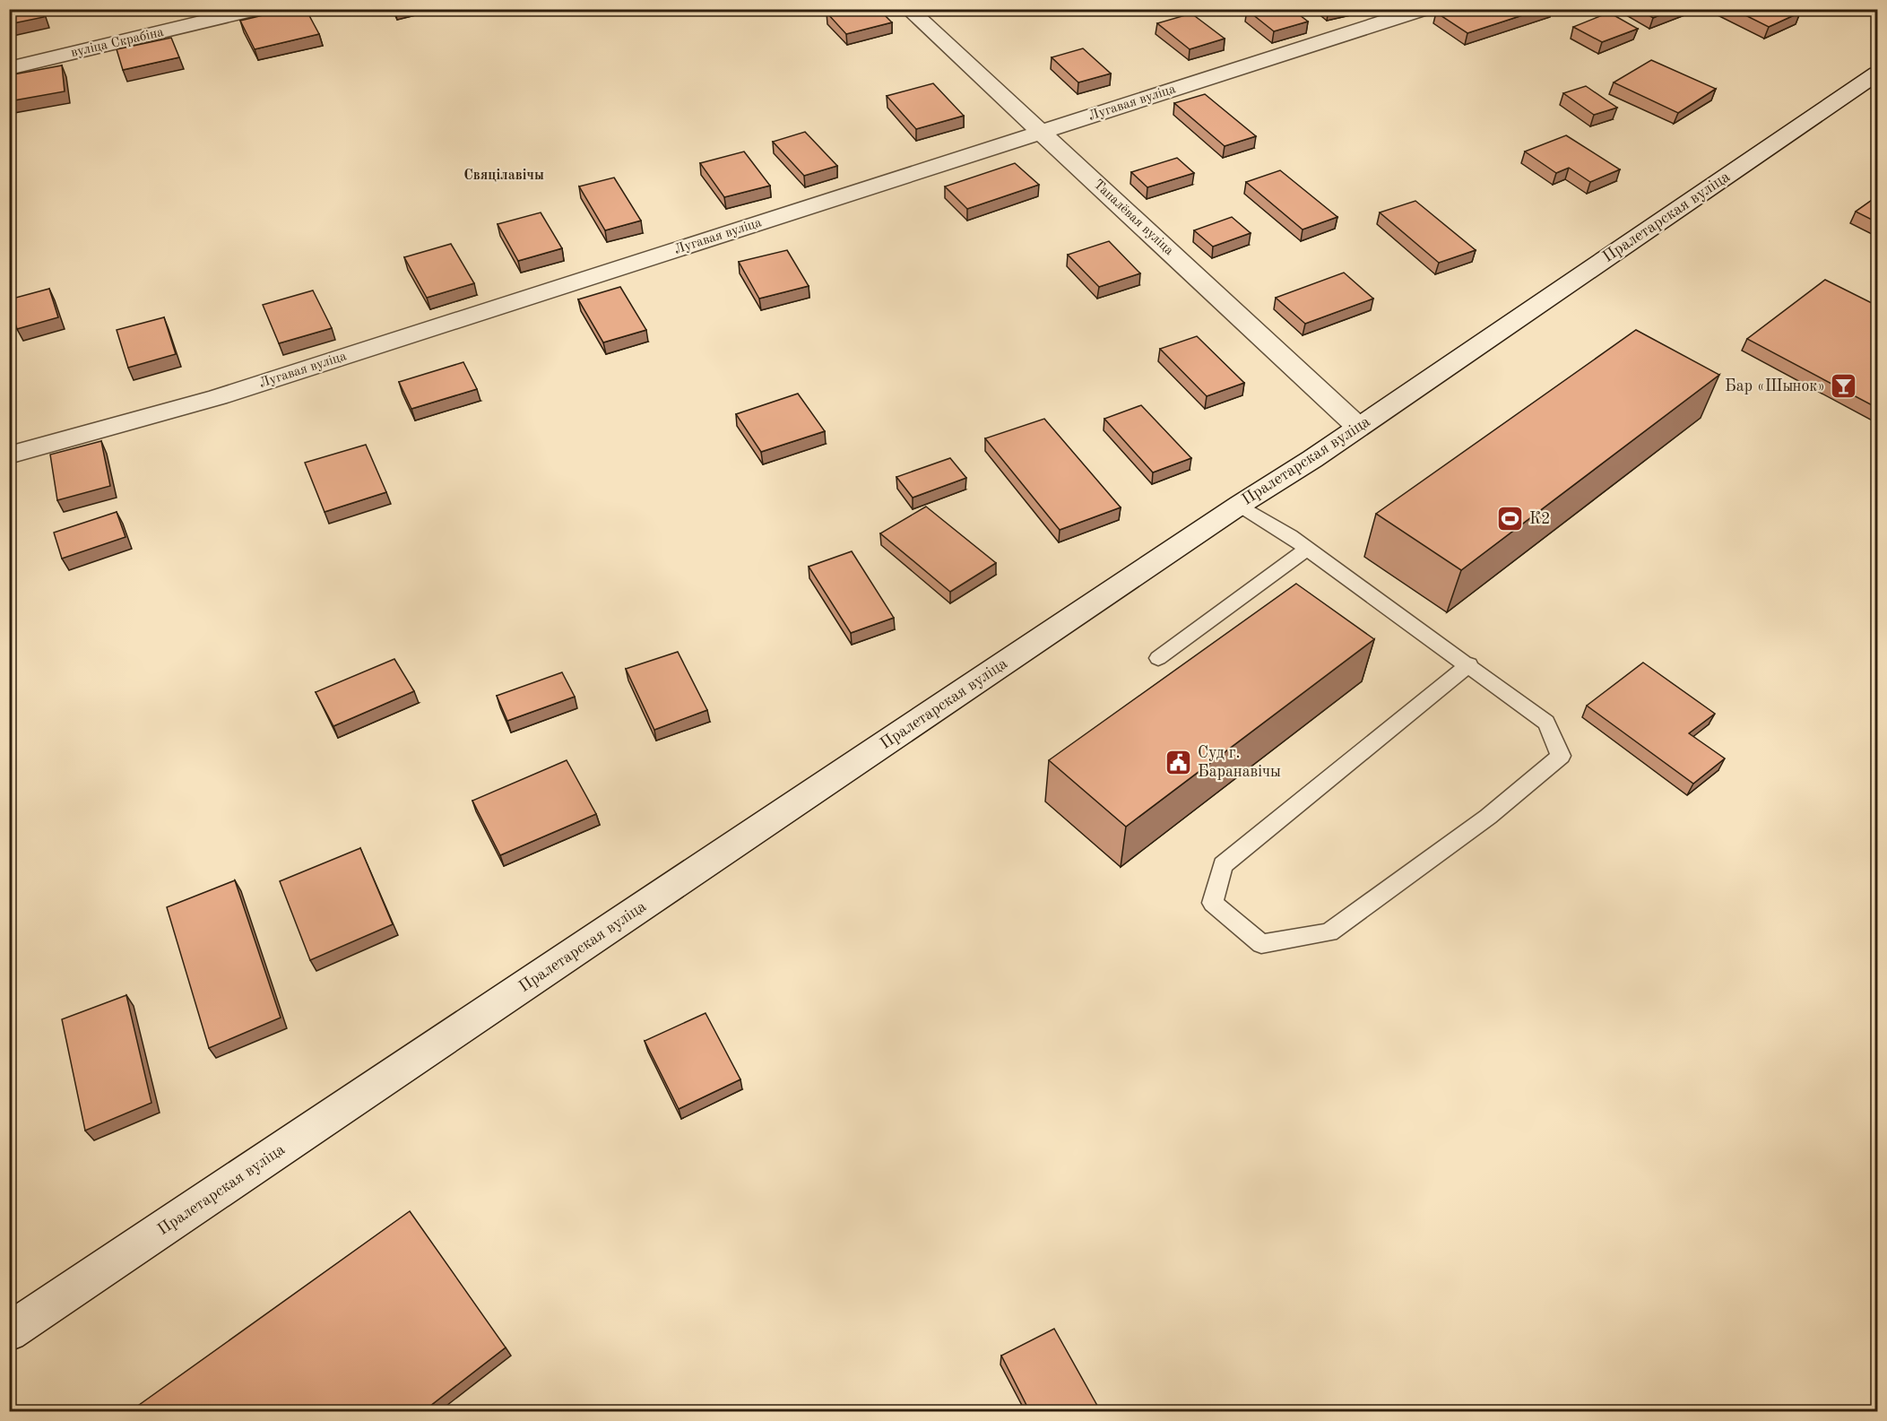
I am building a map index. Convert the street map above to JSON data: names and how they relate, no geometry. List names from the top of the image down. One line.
{"streets":{"street":["вуліца Скрабіна","Лугавая вуліца","Пралетарская вуліца","Тапалёвая вуліца"]},"crossings":[["Лугавая вуліца","Тапалёвая вуліца"],["Пралетарская вуліца","Тапалёвая вуліца"]],"districts":["Свяцілавічы"],"places":{"bar":["Бар «Шынок»"],"sports":["К2"],"public building":["Суд г. Баранавічы"]}}
